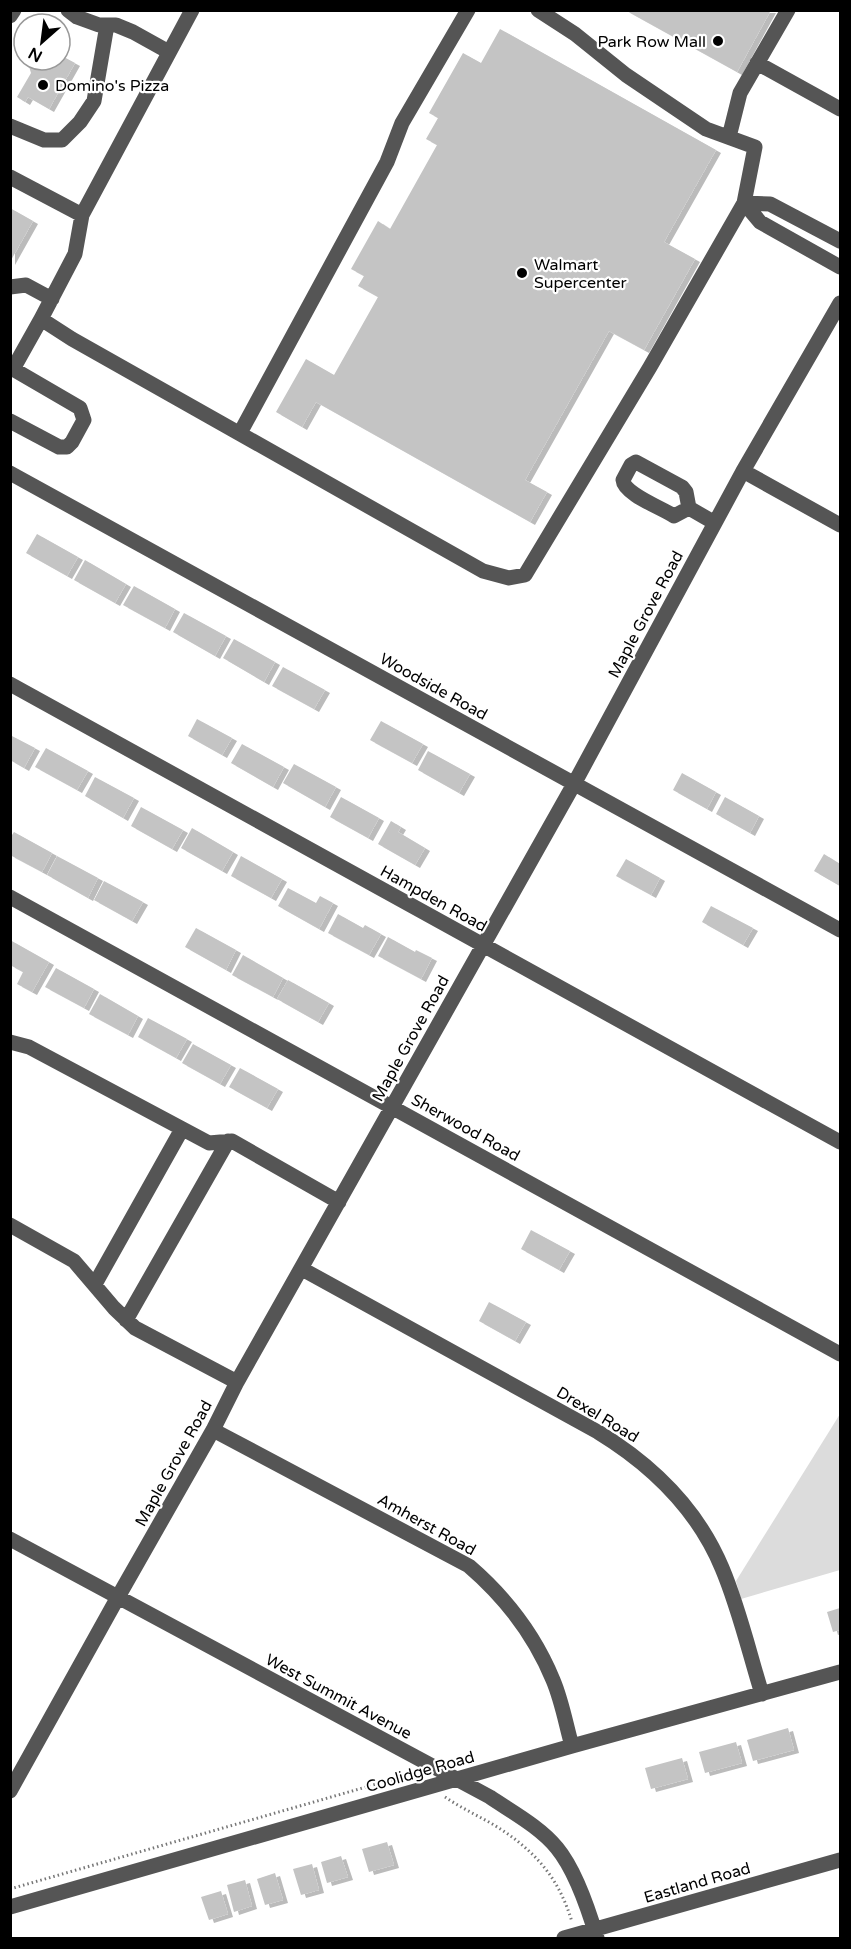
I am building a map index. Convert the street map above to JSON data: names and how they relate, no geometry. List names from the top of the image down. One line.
{"streets":{"street":["Maple Grove Road","Woodside Road","Hampden Road","Sherwood Road","Drexel Road","Amherst Road","West Summit Avenue","Coolidge Road","Eastland Road"]},"crossings":[["Maple Grove Road","Woodside Road"],["Maple Grove Road","Hampden Road"],["Maple Grove Road","Sherwood Road"],["Maple Grove Road","Drexel Road"],["Maple Grove Road","Amherst Road"],["Maple Grove Road","West Summit Avenue"],["Drexel Road","Coolidge Road"],["Amherst Road","Coolidge Road"],["West Summit Avenue","Coolidge Road"],["West Summit Avenue","Eastland Road"]],"places":["Park Row Mall","Domino's Pizza","Walmart Supercenter"],"north":"bottom left"}
